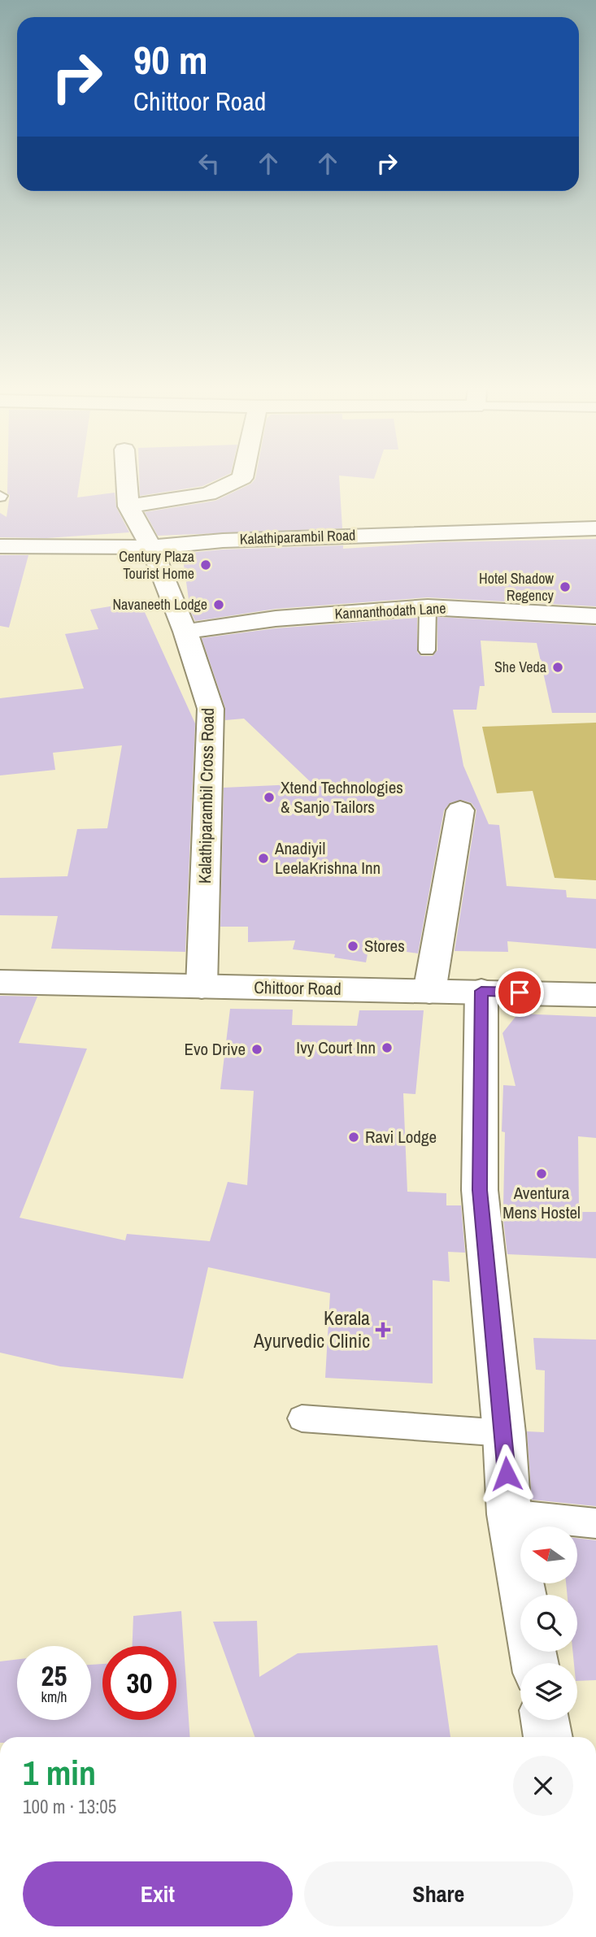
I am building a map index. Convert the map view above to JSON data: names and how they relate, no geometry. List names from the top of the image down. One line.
{"streets":{"street":["Kalathiparambil Road","Kannanthodath Lane","Kalathiparambil Cross Road","Chittoor Road"]},"crossings":[["Kalathiparambil Road","Kalathiparambil Cross Road"],["Kannanthodath Lane","Kalathiparambil Cross Road"],["Kalathiparambil Cross Road","Chittoor Road"]],"places":{"other":["Century Plaza Tourist Home","Hotel Shadow Regency","Navaneeth Lodge","She Veda","Xtend Technologies & Sanjo Tailors","Anadiyil LeelaKrishna Inn","Stores","Ivy Court Inn","Evo Drive","Ravi Lodge","Aventura Mens Hostel"],"health":["Kerala Ayurvedic Clinic"]},"north":"left","page":{"turn":["90 m","Chittoor Road"],"speed":"25 km/h","limit":"30","heading":["1 min","100 m · 13:05"],"buttons":["Exit","Share"]}}
